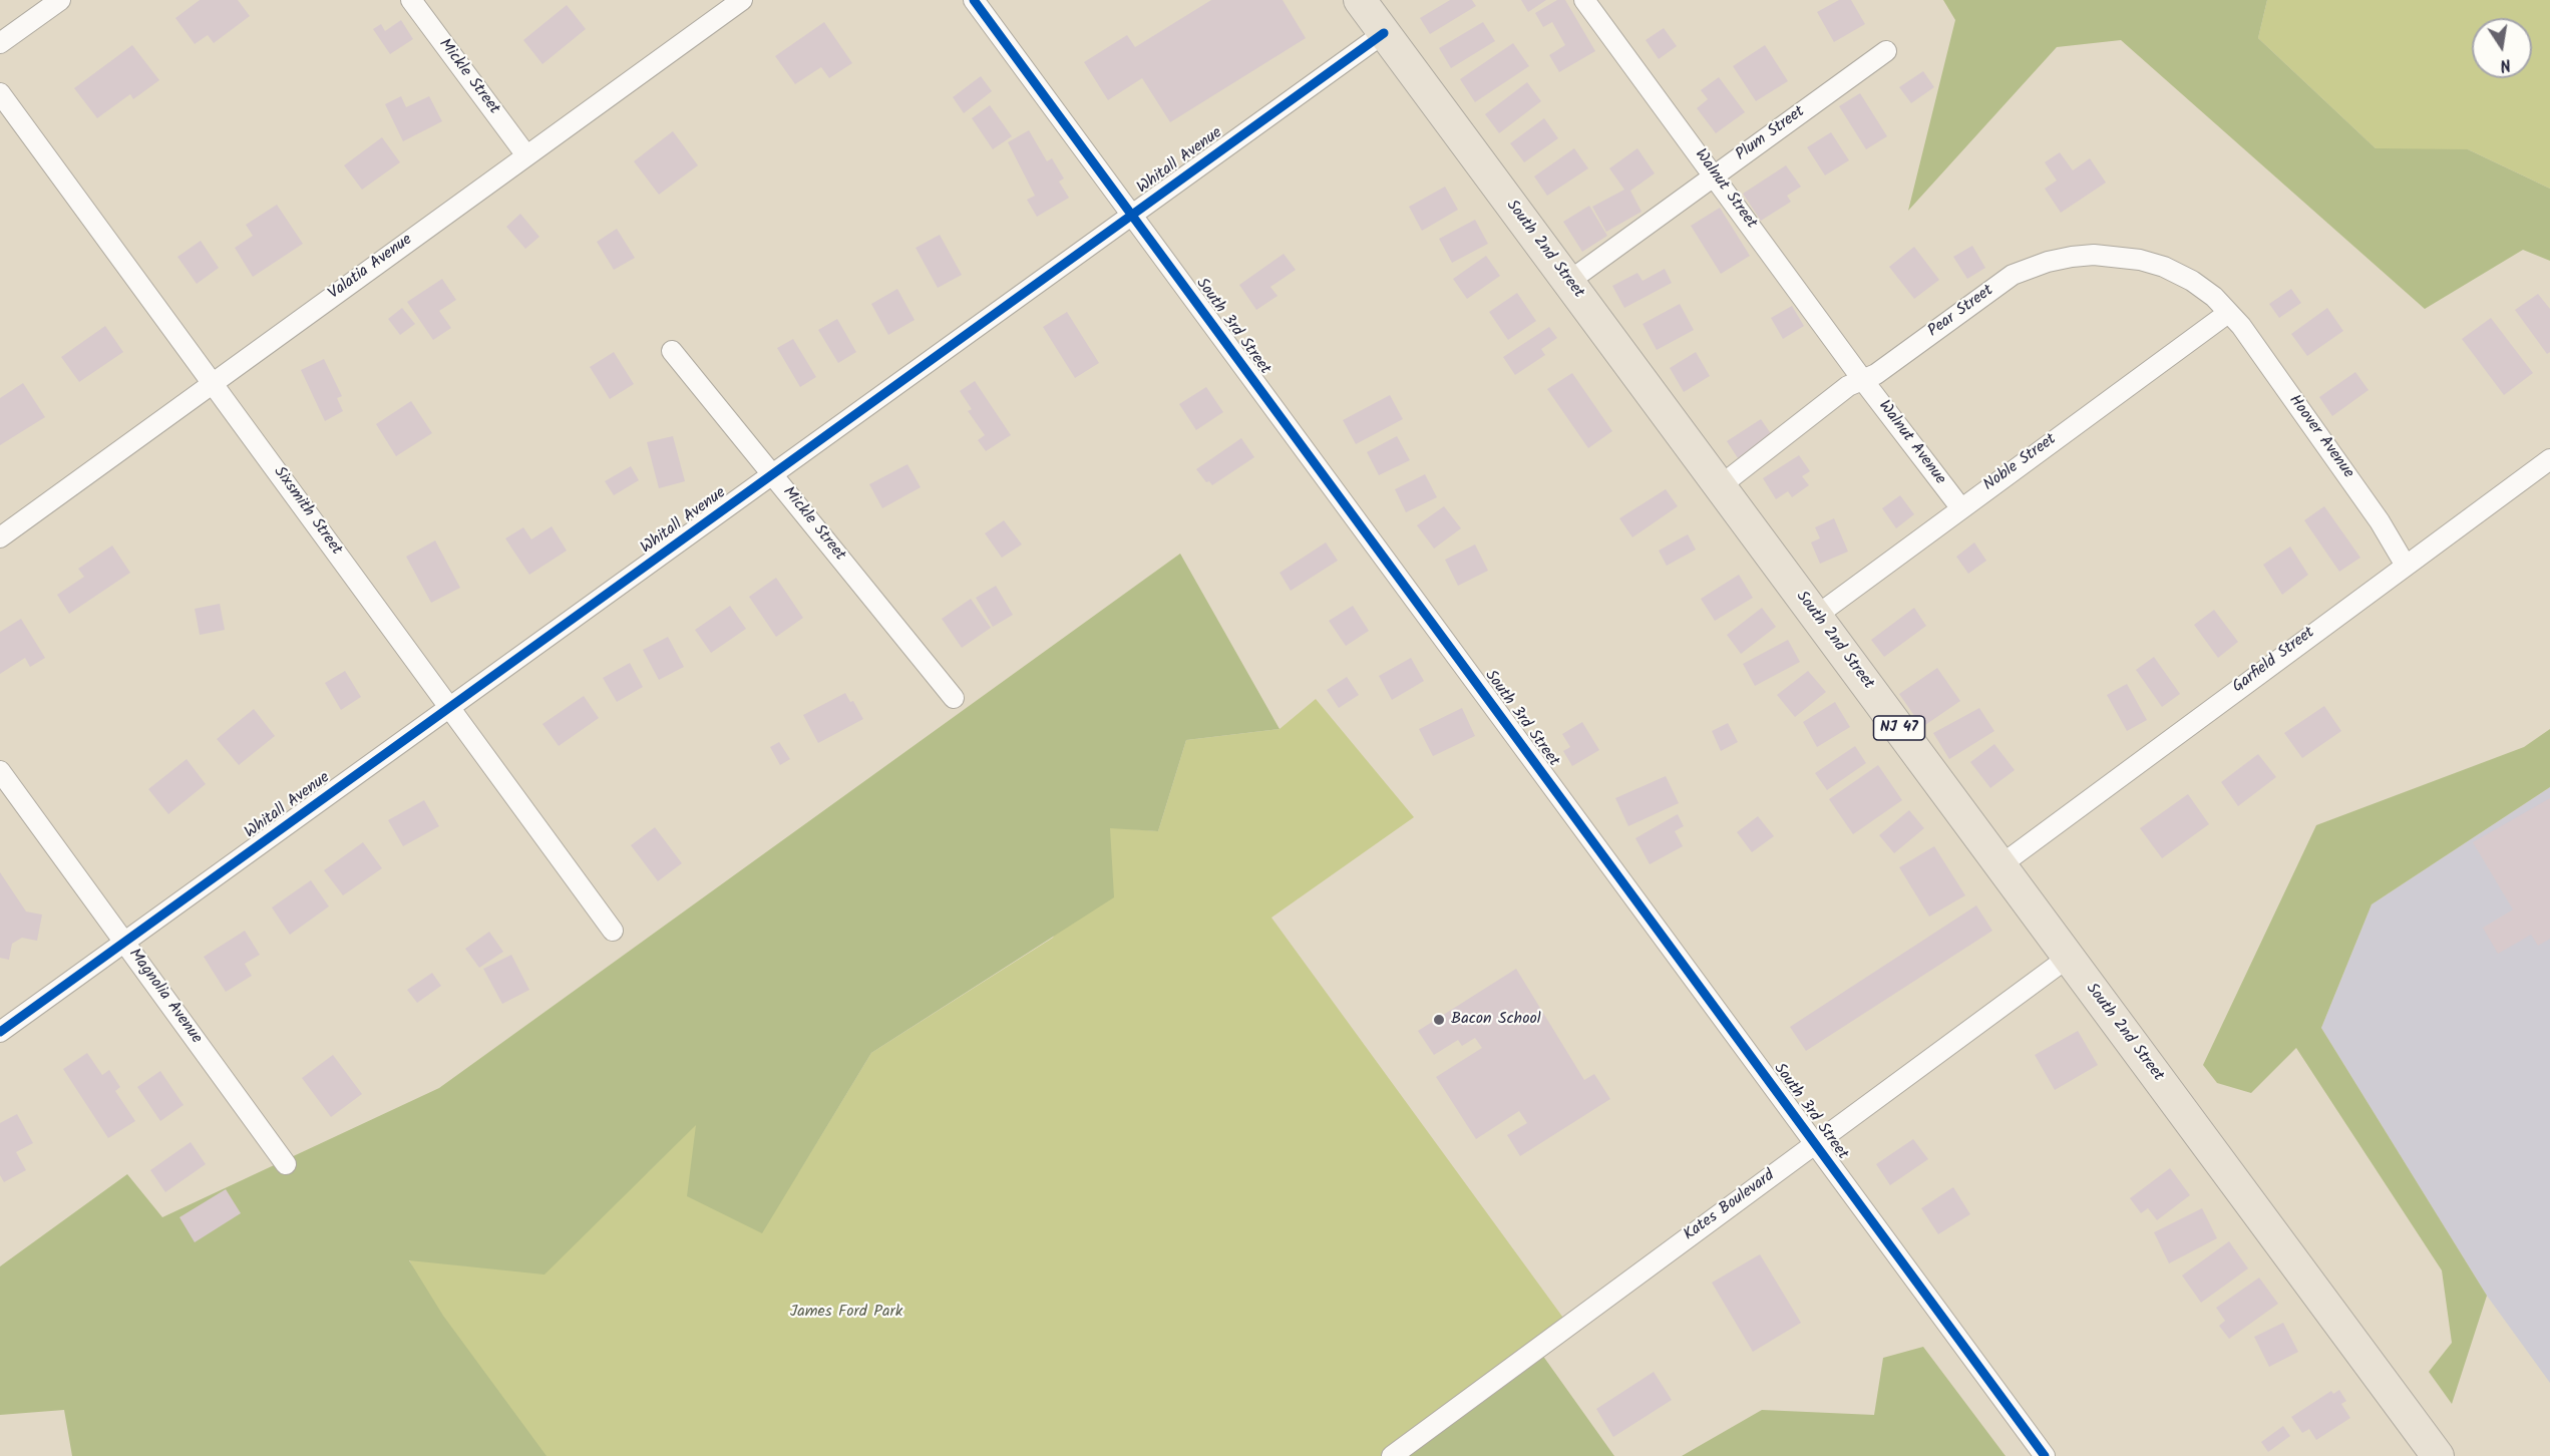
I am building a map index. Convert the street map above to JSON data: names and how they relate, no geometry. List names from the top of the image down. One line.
{"streets":{"main road":["South 2nd Street","NJ 47"],"street":["Mickle Street","Plum Street","Whitall Avenue","Walnut Street","Valatia Avenue","Pear Street","South 3rd Street","Hoover Avenue","Walnut Avenue","Noble Street","Sixsmith Street","Garfield Street","Magnolia Avenue","Kates Boulevard"]},"crossings":[["Mickle Street","Whitall Avenue"],["Mickle Street","Valatia Avenue"],["Plum Street","Walnut Street"],["Plum Street","South 2nd Street"],["Whitall Avenue","South 2nd Street"],["Whitall Avenue","South 3rd Street"],["Whitall Avenue","Sixsmith Street"],["Whitall Avenue","Magnolia Avenue"],["Walnut Street","Pear Street"],["Walnut Street","Walnut Avenue"],["South 2nd Street","Pear Street"],["South 2nd Street","Noble Street"],["South 2nd Street","Garfield Street"],["South 2nd Street","Kates Boulevard"],["Valatia Avenue","Sixsmith Street"],["Pear Street","Hoover Avenue"],["Pear Street","Walnut Avenue"],["Pear Street","Noble Street"],["South 3rd Street","Kates Boulevard"],["Hoover Avenue","Noble Street"],["Hoover Avenue","Garfield Street"],["Walnut Avenue","Noble Street"]],"parks":["James Ford Park"],"places":["Bacon School"],"north":"bottom"}
